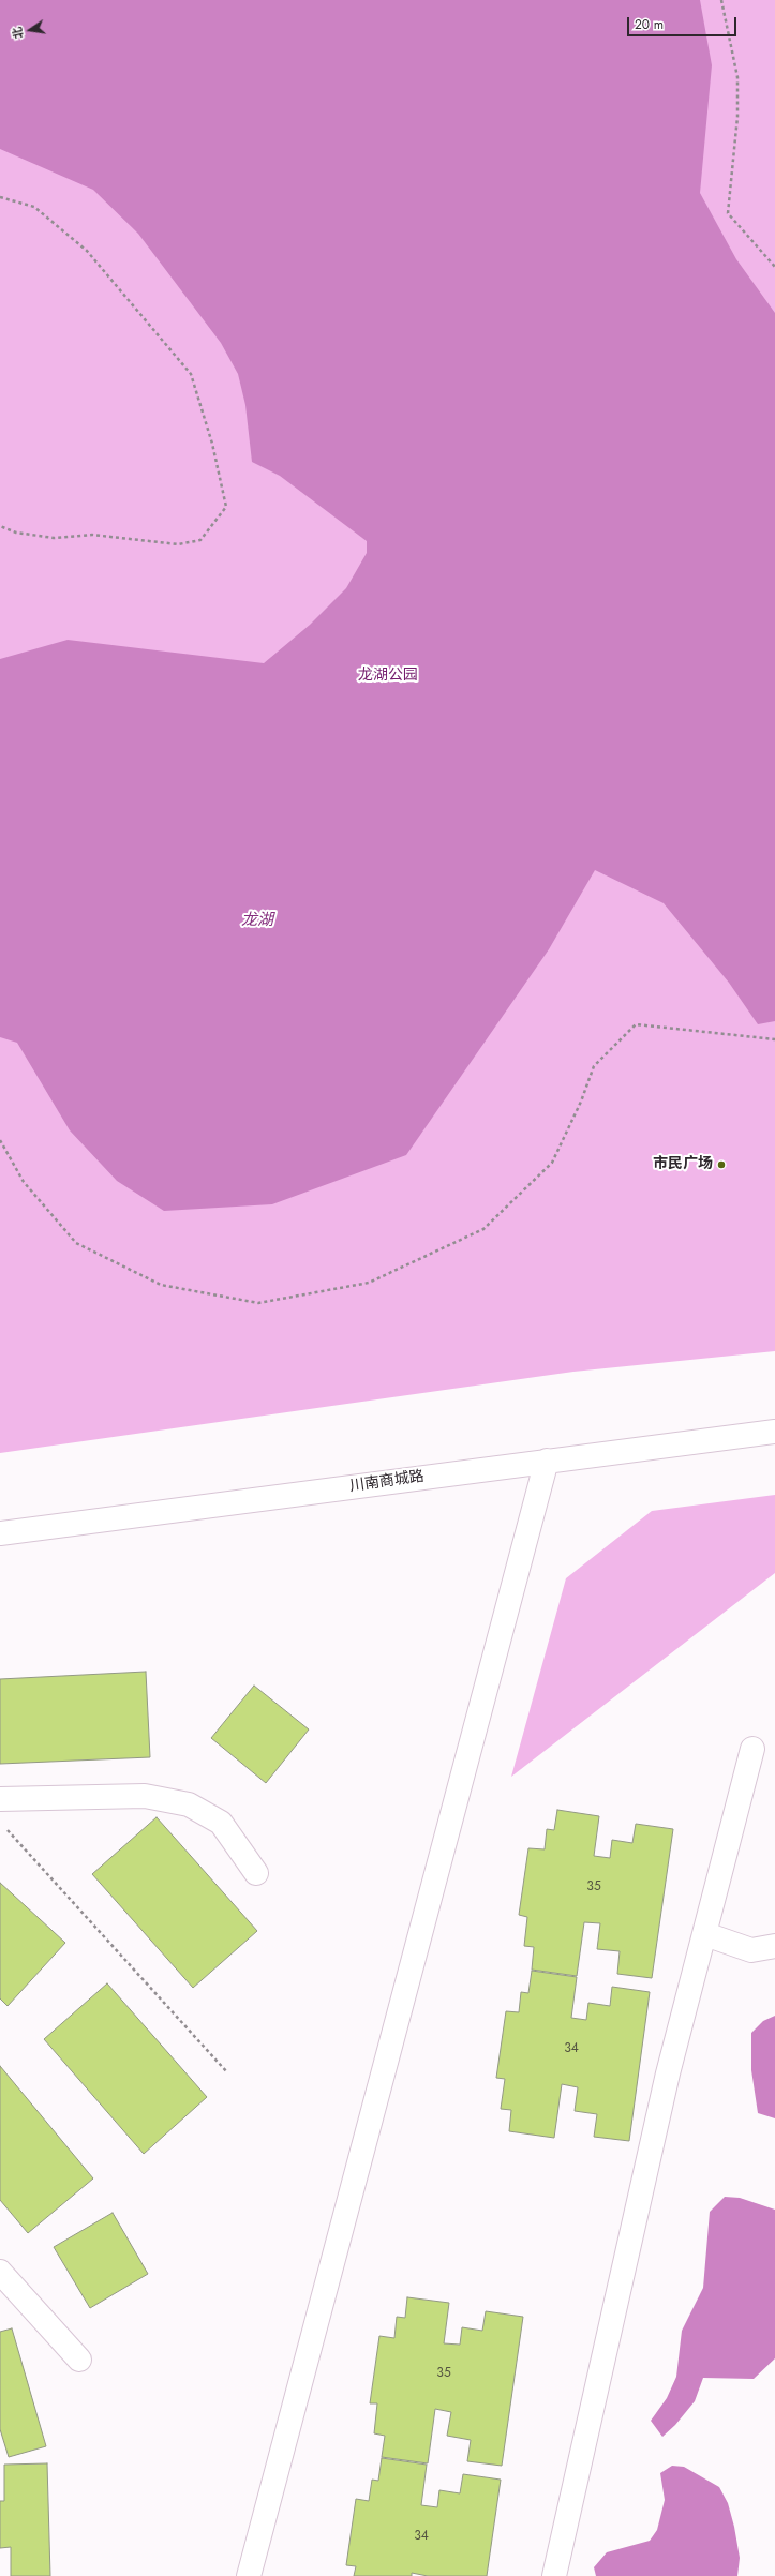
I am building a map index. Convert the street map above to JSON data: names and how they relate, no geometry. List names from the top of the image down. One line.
{"streets":{"street":["川南商城路"]},"water":["龙湖"],"parks":["龙湖公园"],"places":["市民广场"],"house_numbers":["35","34","35","34"],"scale_bar":"20 m","north":"left"}
